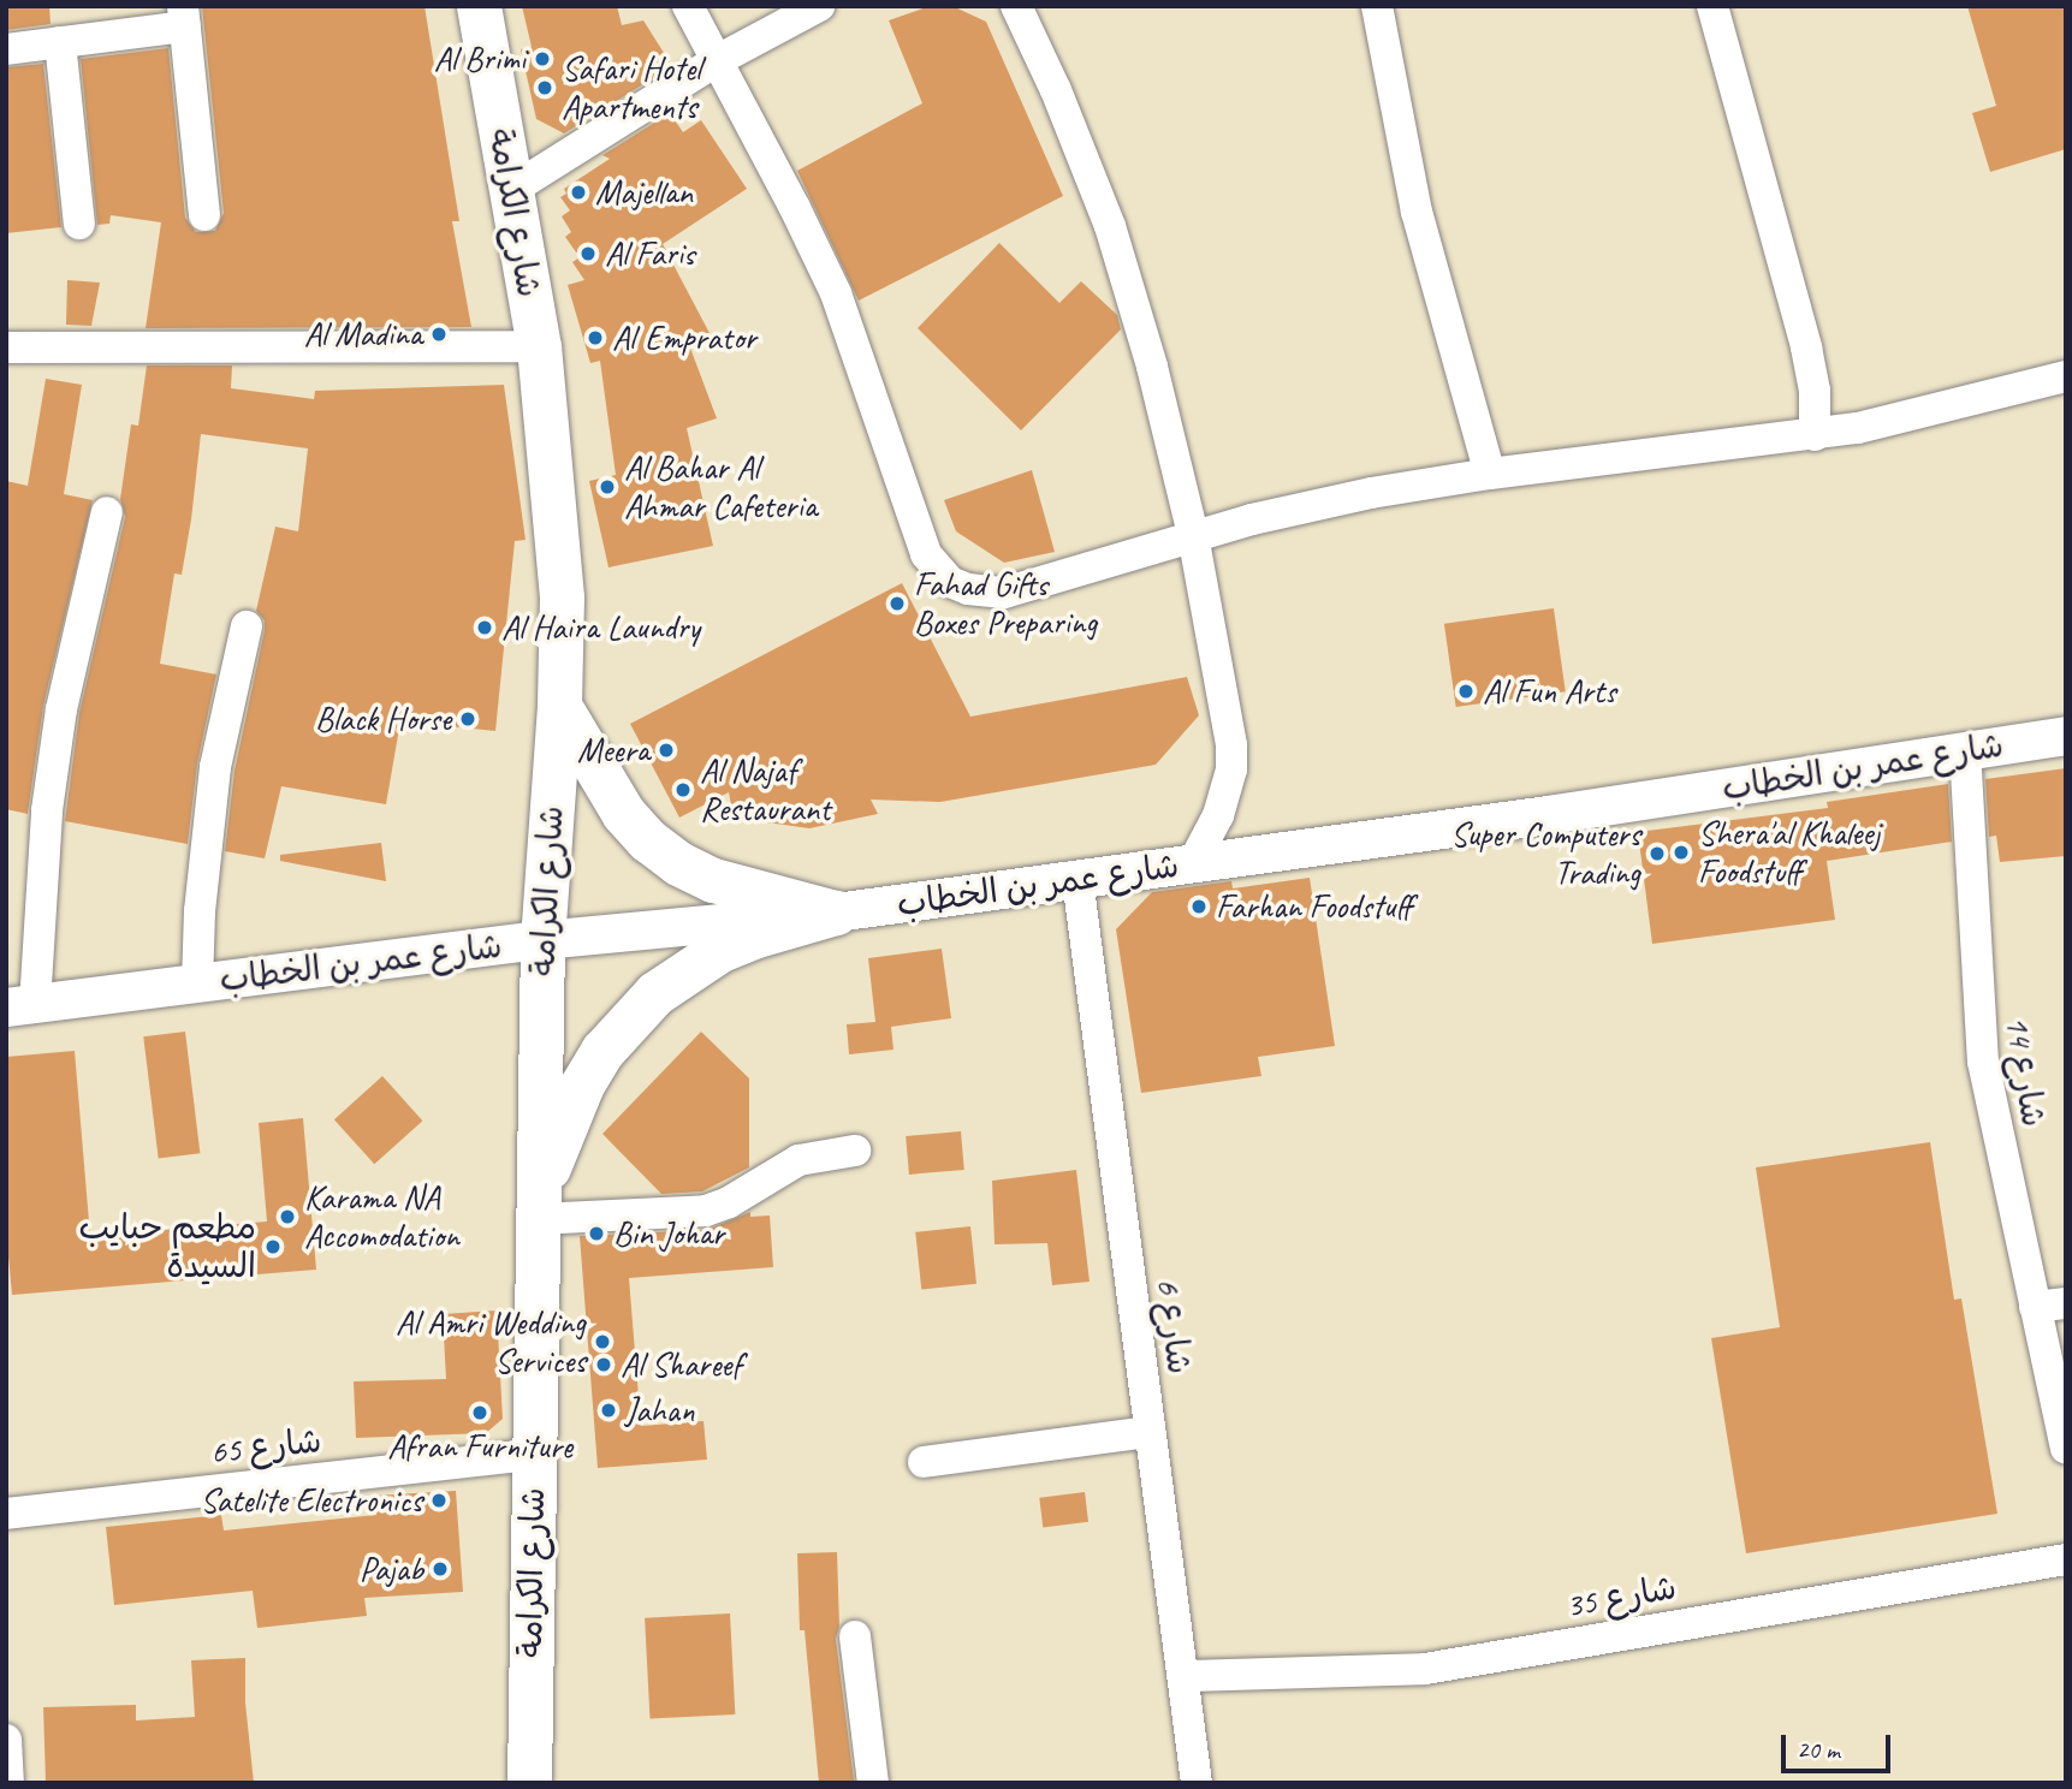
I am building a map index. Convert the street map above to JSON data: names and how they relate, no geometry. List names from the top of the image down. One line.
{"streets":{"main road":["شارع الكرامة"],"street":["شارع عمر بن الخطاب","شارع 14","شارع 6","شارع 65","شارع 35"]},"crossings":[["شارع الكرامة","شارع عمر بن الخطاب"],["شارع الكرامة","شارع 65"],["شارع عمر بن الخطاب","شارع 14"],["شارع عمر بن الخطاب","شارع 6"],["شارع 6","شارع 35"]],"places":["Al Brimi","Safari Hotel Apartments","Majellan","Al Faris","Al Madina","Al Emprator","Al Bahar Al Ahmar Cafeteria","Fahad Gifts Boxes Preparing","Al Haira Laundry","Al Fun Arts","Black Horse","Meera","Al Najaf Restaurant","Shera'al Khaleej Foodstuff","Super Computers Trading","Farhan Foodstuff","Karama NA Accomodation","Bin Johar","مطعم حبايب السيدة","Al Amri Wedding Services","Al Shareef","Jahan","Afran Furniture","Satelite Electronics","Pajab"],"scale_bar":"20 m"}
